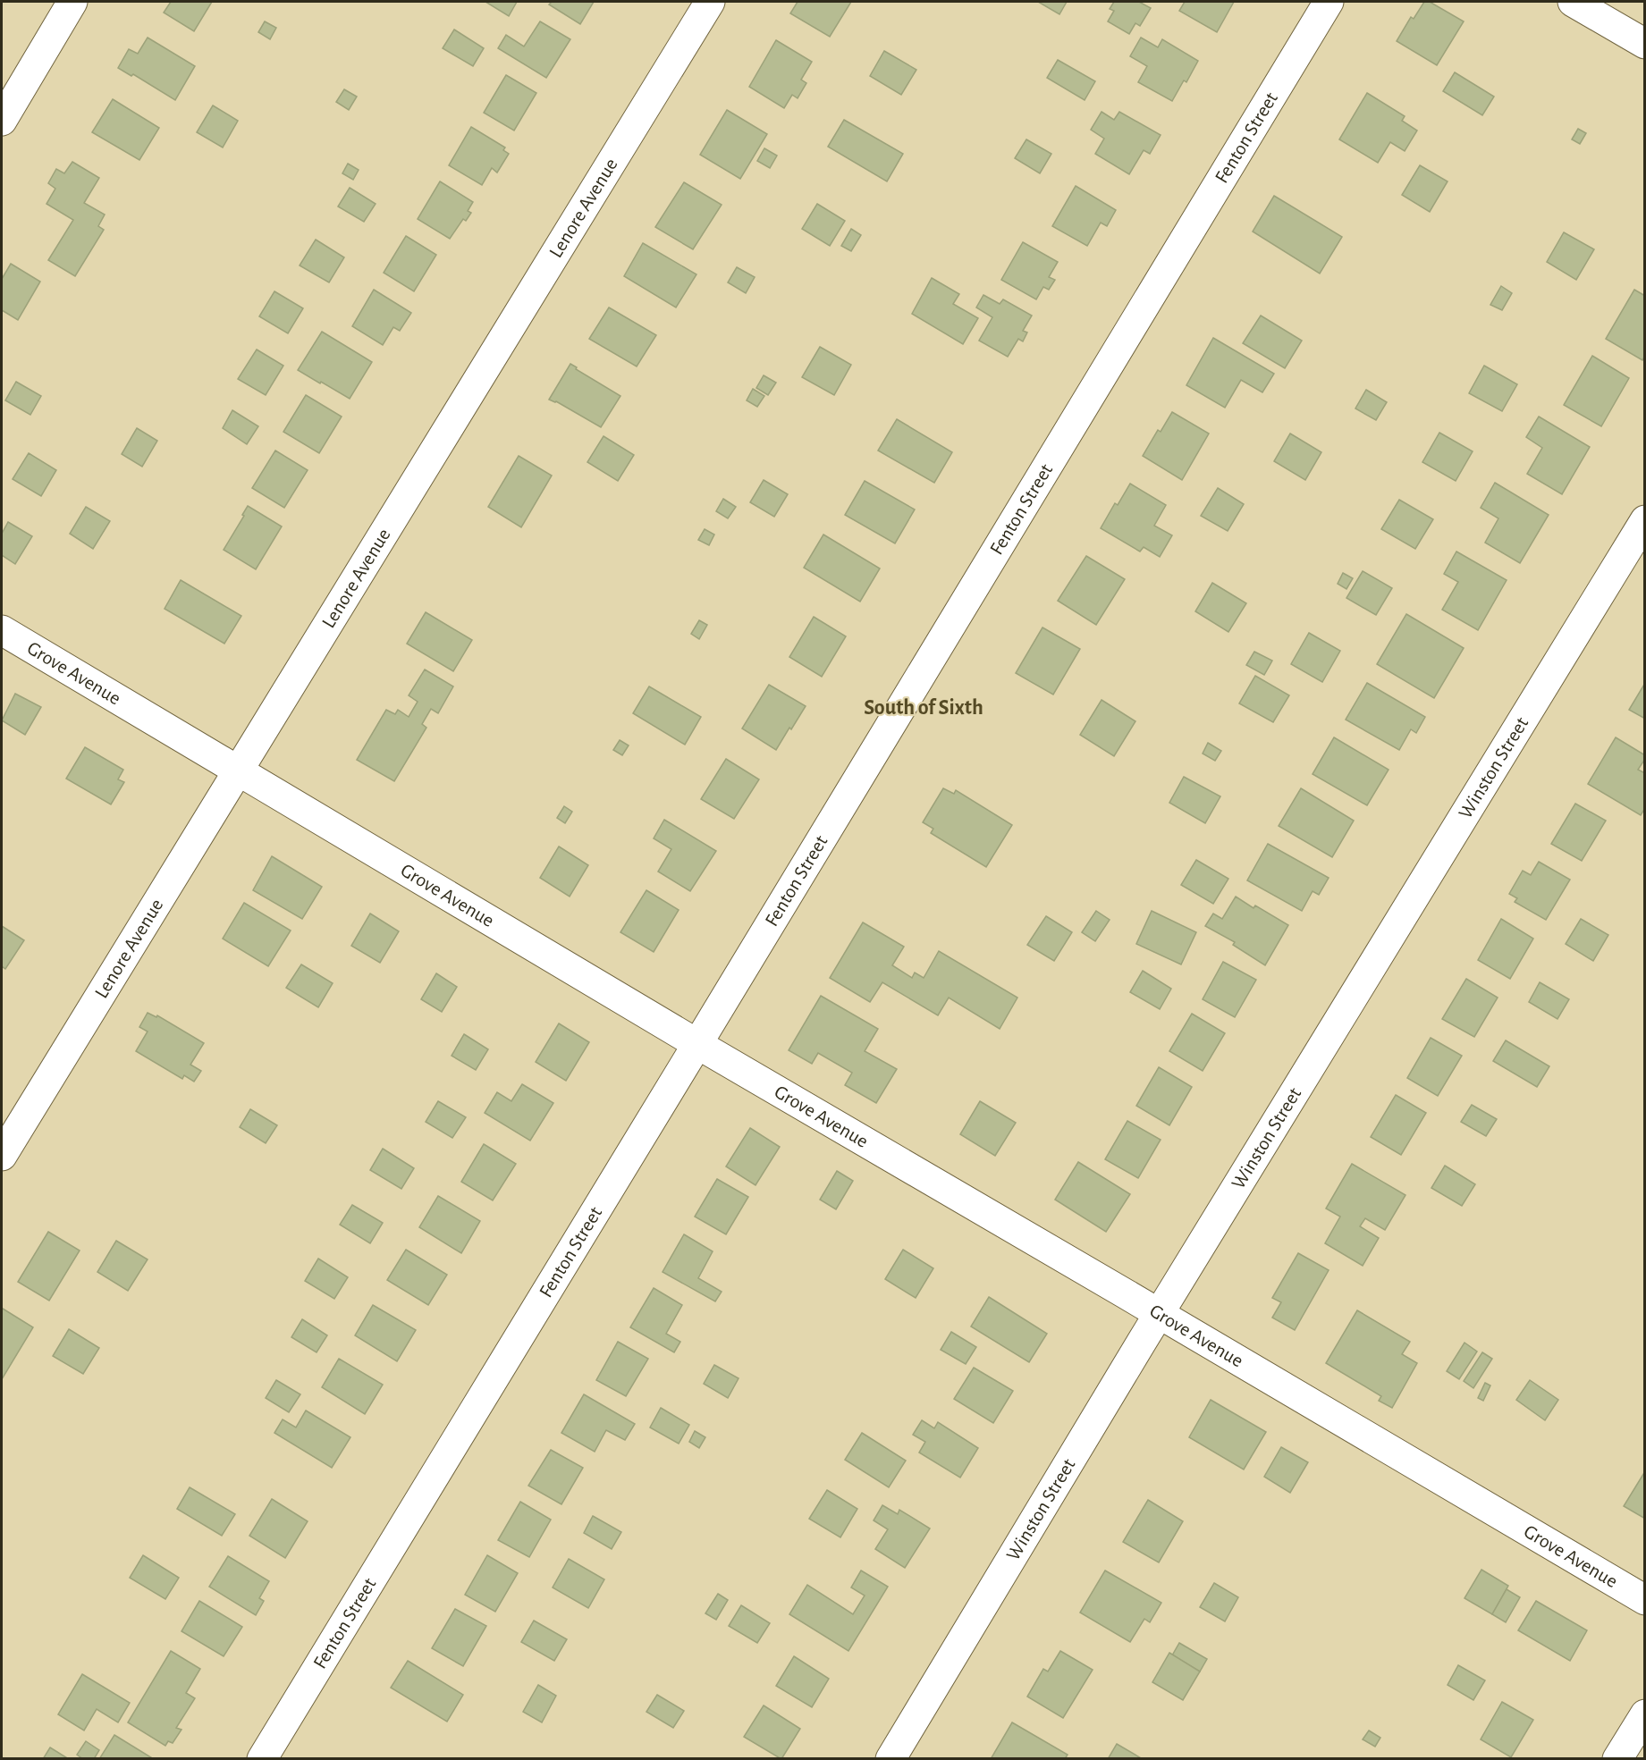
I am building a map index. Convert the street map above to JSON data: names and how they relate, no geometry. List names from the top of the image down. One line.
{"streets":{"street":["Fenton Street","Lenore Avenue","Grove Avenue","Winston Street"]},"crossings":[["Fenton Street","Grove Avenue"],["Lenore Avenue","Grove Avenue"],["Grove Avenue","Winston Street"]],"districts":["South of Sixth"]}
